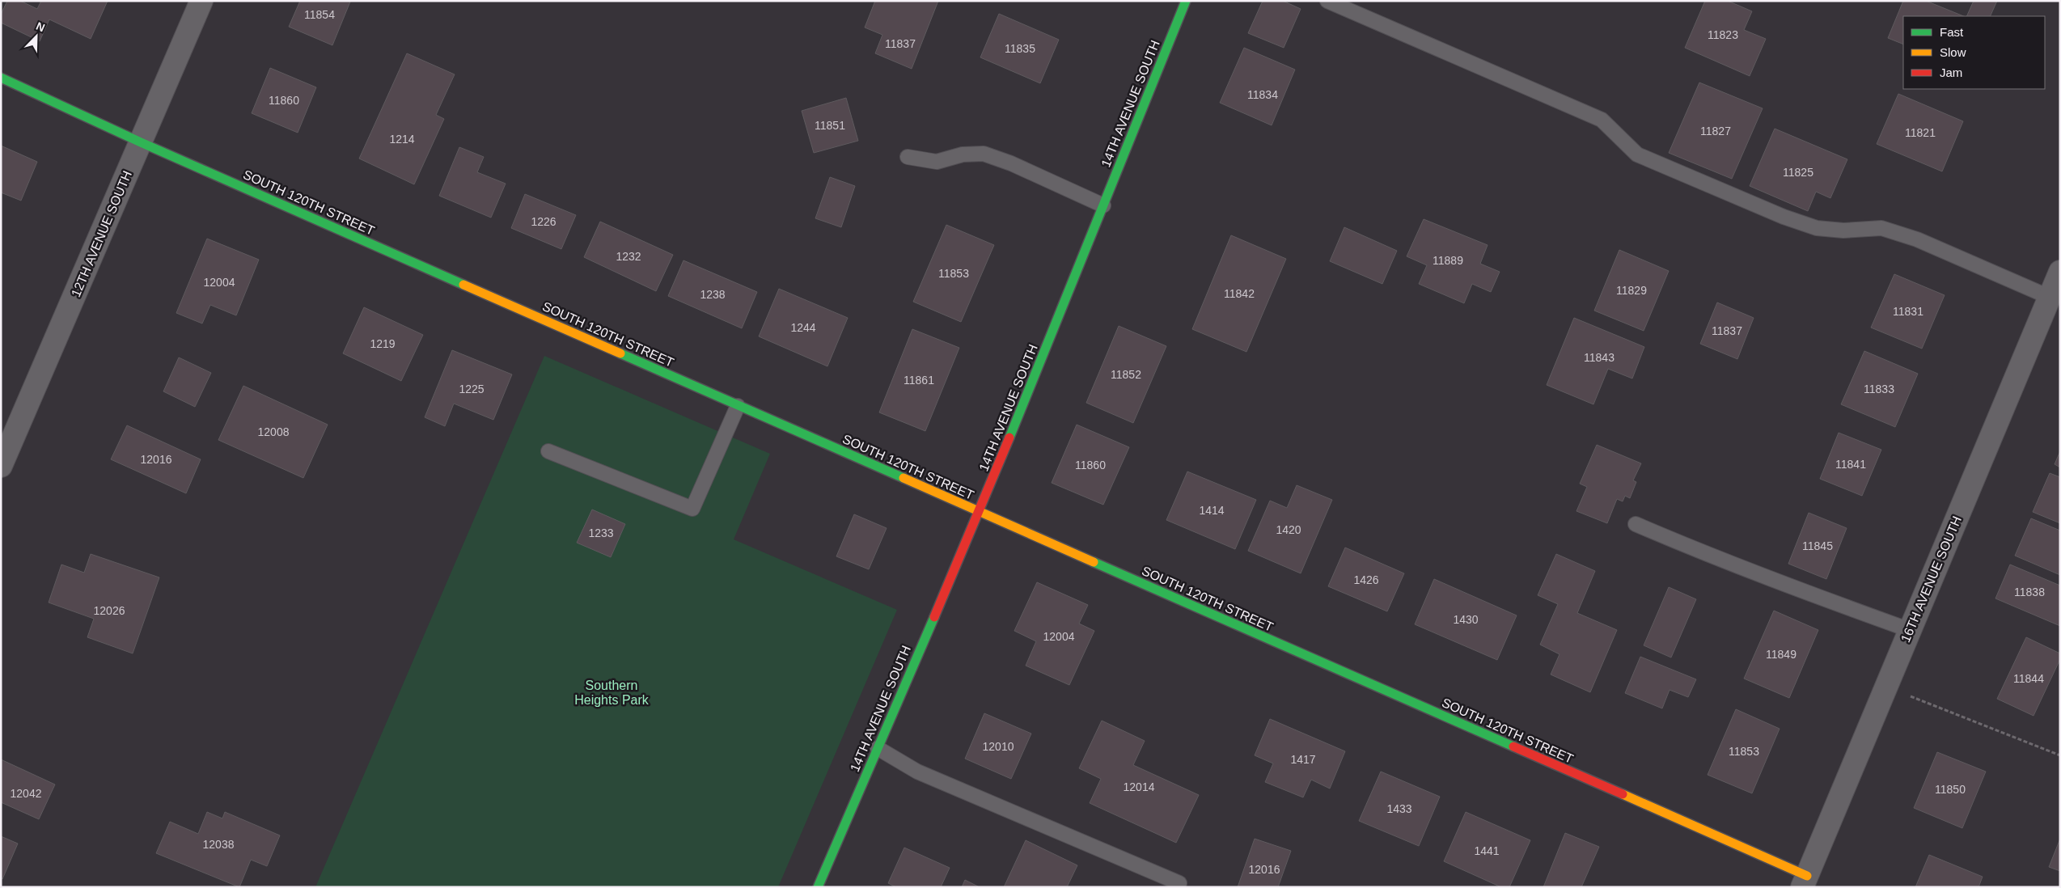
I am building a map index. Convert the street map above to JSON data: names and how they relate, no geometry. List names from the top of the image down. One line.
{"streets":{"street":["14TH AVENUE SOUTH","SOUTH 120TH STREET","12TH AVENUE SOUTH","16TH AVENUE SOUTH"]},"crossings":[["14TH AVENUE SOUTH","SOUTH 120TH STREET"],["SOUTH 120TH STREET","12TH AVENUE SOUTH"],["SOUTH 120TH STREET","16TH AVENUE SOUTH"]],"parks":["Southern Heights Park"],"house_numbers":["11854","11823","11837","11835","11834","11860","11851","11827","11821","1214","11825","1226","1232","11889","11853","12004","11829","11842","1238","11831","1244","11837","1219","11843","11852","11861","1225","11833","12008","12016","11841","11860","1414","1420","1233","11845","1426","11838","12026","1430","12004","11849","11844","12010","11853","1417","12014","11850","12042","1433","12038","1441","12016"],"legend":["Fast","Slow","Jam"],"north":"top right"}
